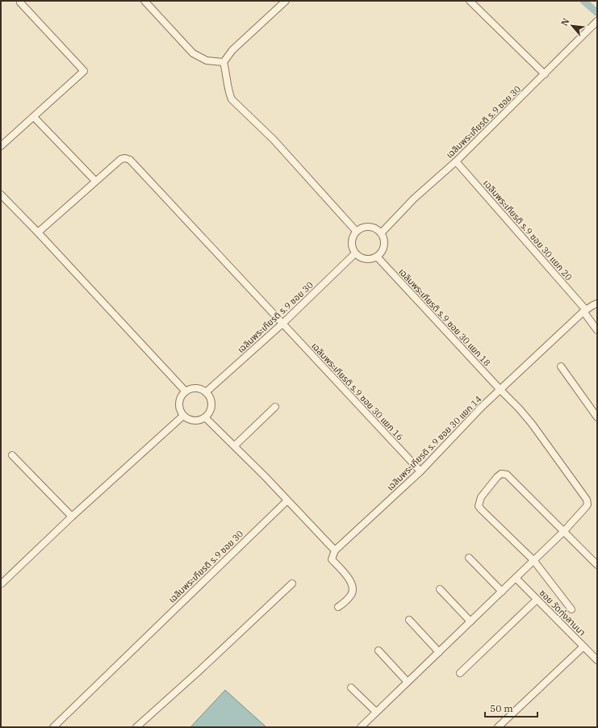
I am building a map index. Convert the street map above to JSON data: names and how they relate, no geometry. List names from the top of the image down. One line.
{"streets":{"street":["เฉลิมพระเกียรติ ร.9 ซอย 30","เฉลิมพระเกียรติ ร.9 ซอย 30 แยก 20","เฉลิมพระเกียรติ ร.9 ซอย 30 แยก 18","เฉลิมพระเกียรติ ร.9 ซอย 30 แยก 16","เฉลิมพระเกียรติ ร.9 ซอย 30 แยก 14","ซอย วัดทุ่งลานนา"]},"crossings":[["เฉลิมพระเกียรติ ร.9 ซอย 30","เฉลิมพระเกียรติ ร.9 ซอย 30 แยก 20"],["เฉลิมพระเกียรติ ร.9 ซอย 30","เฉลิมพระเกียรติ ร.9 ซอย 30 แยก 18"],["เฉลิมพระเกียรติ ร.9 ซอย 30","เฉลิมพระเกียรติ ร.9 ซอย 30 แยก 16"],["เฉลิมพระเกียรติ ร.9 ซอย 30 แยก 20","เฉลิมพระเกียรติ ร.9 ซอย 30 แยก 14"],["เฉลิมพระเกียรติ ร.9 ซอย 30 แยก 18","เฉลิมพระเกียรติ ร.9 ซอย 30 แยก 14"],["เฉลิมพระเกียรติ ร.9 ซอย 30 แยก 18","ซอย วัดทุ่งลานนา"],["เฉลิมพระเกียรติ ร.9 ซอย 30 แยก 16","เฉลิมพระเกียรติ ร.9 ซอย 30 แยก 14"]],"scale_bar":"50 m","north":"top left"}
